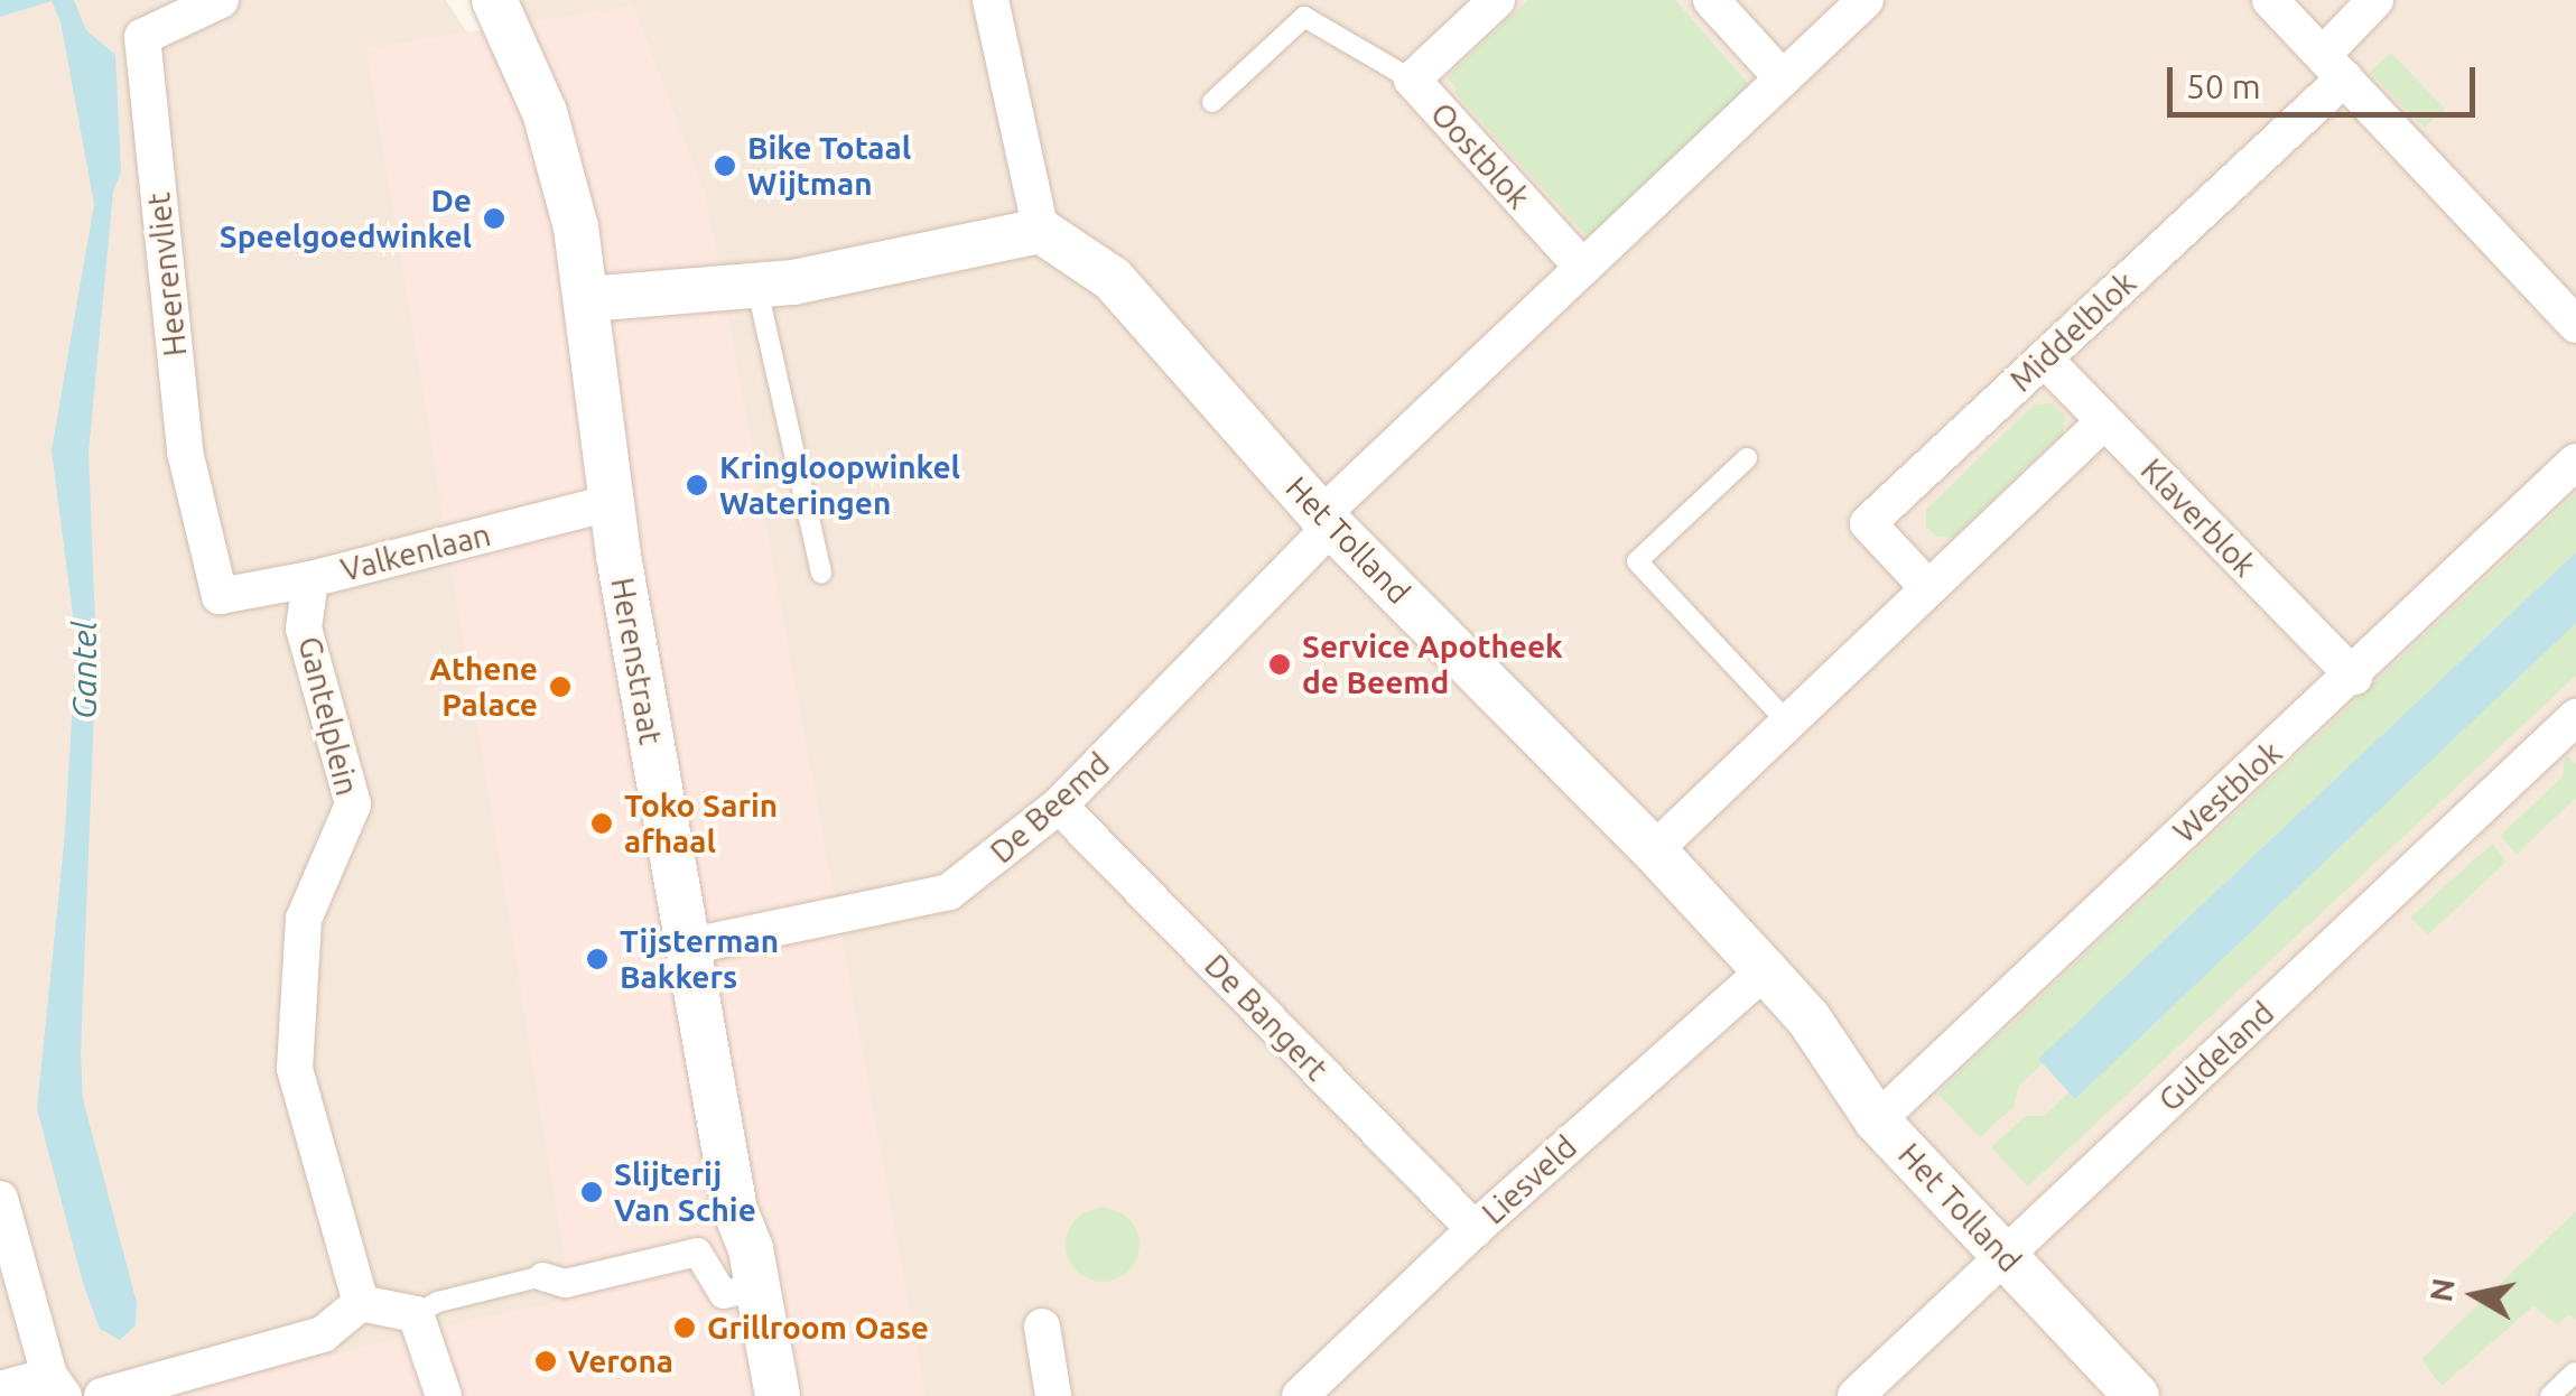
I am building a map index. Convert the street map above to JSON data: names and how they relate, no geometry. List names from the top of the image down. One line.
{"streets":{"street":["Oostblok","Heerenvliet","Middelblok","Klaverblok","Het Tolland","Valkenlaan","Herenstraat","Gantelplein","Westblok","De Beemd","De Bangert","Guldeland","Liesveld"]},"crossings":[["Heerenvliet","Valkenlaan"],["Middelblok","Klaverblok"],["Klaverblok","Westblok"],["Het Tolland","Westblok"],["Het Tolland","De Beemd"],["Het Tolland","Guldeland"],["Het Tolland","Liesveld"],["Valkenlaan","Herenstraat"],["Valkenlaan","Gantelplein"],["Herenstraat","De Beemd"],["De Beemd","De Bangert"],["De Bangert","Liesveld"]],"water":["Gantel"],"places":["Bike Totaal Wijtman","De Speelgoedwinkel","Kringloopwinkel Wateringen","Service Apotheek de Beemd","Athene Palace","Toko Sarin afhaal","Tijsterman Bakkers","Slijterij Van Schie","Grillroom Oase","Verona"],"scale_bar":"50 m","north":"left"}
